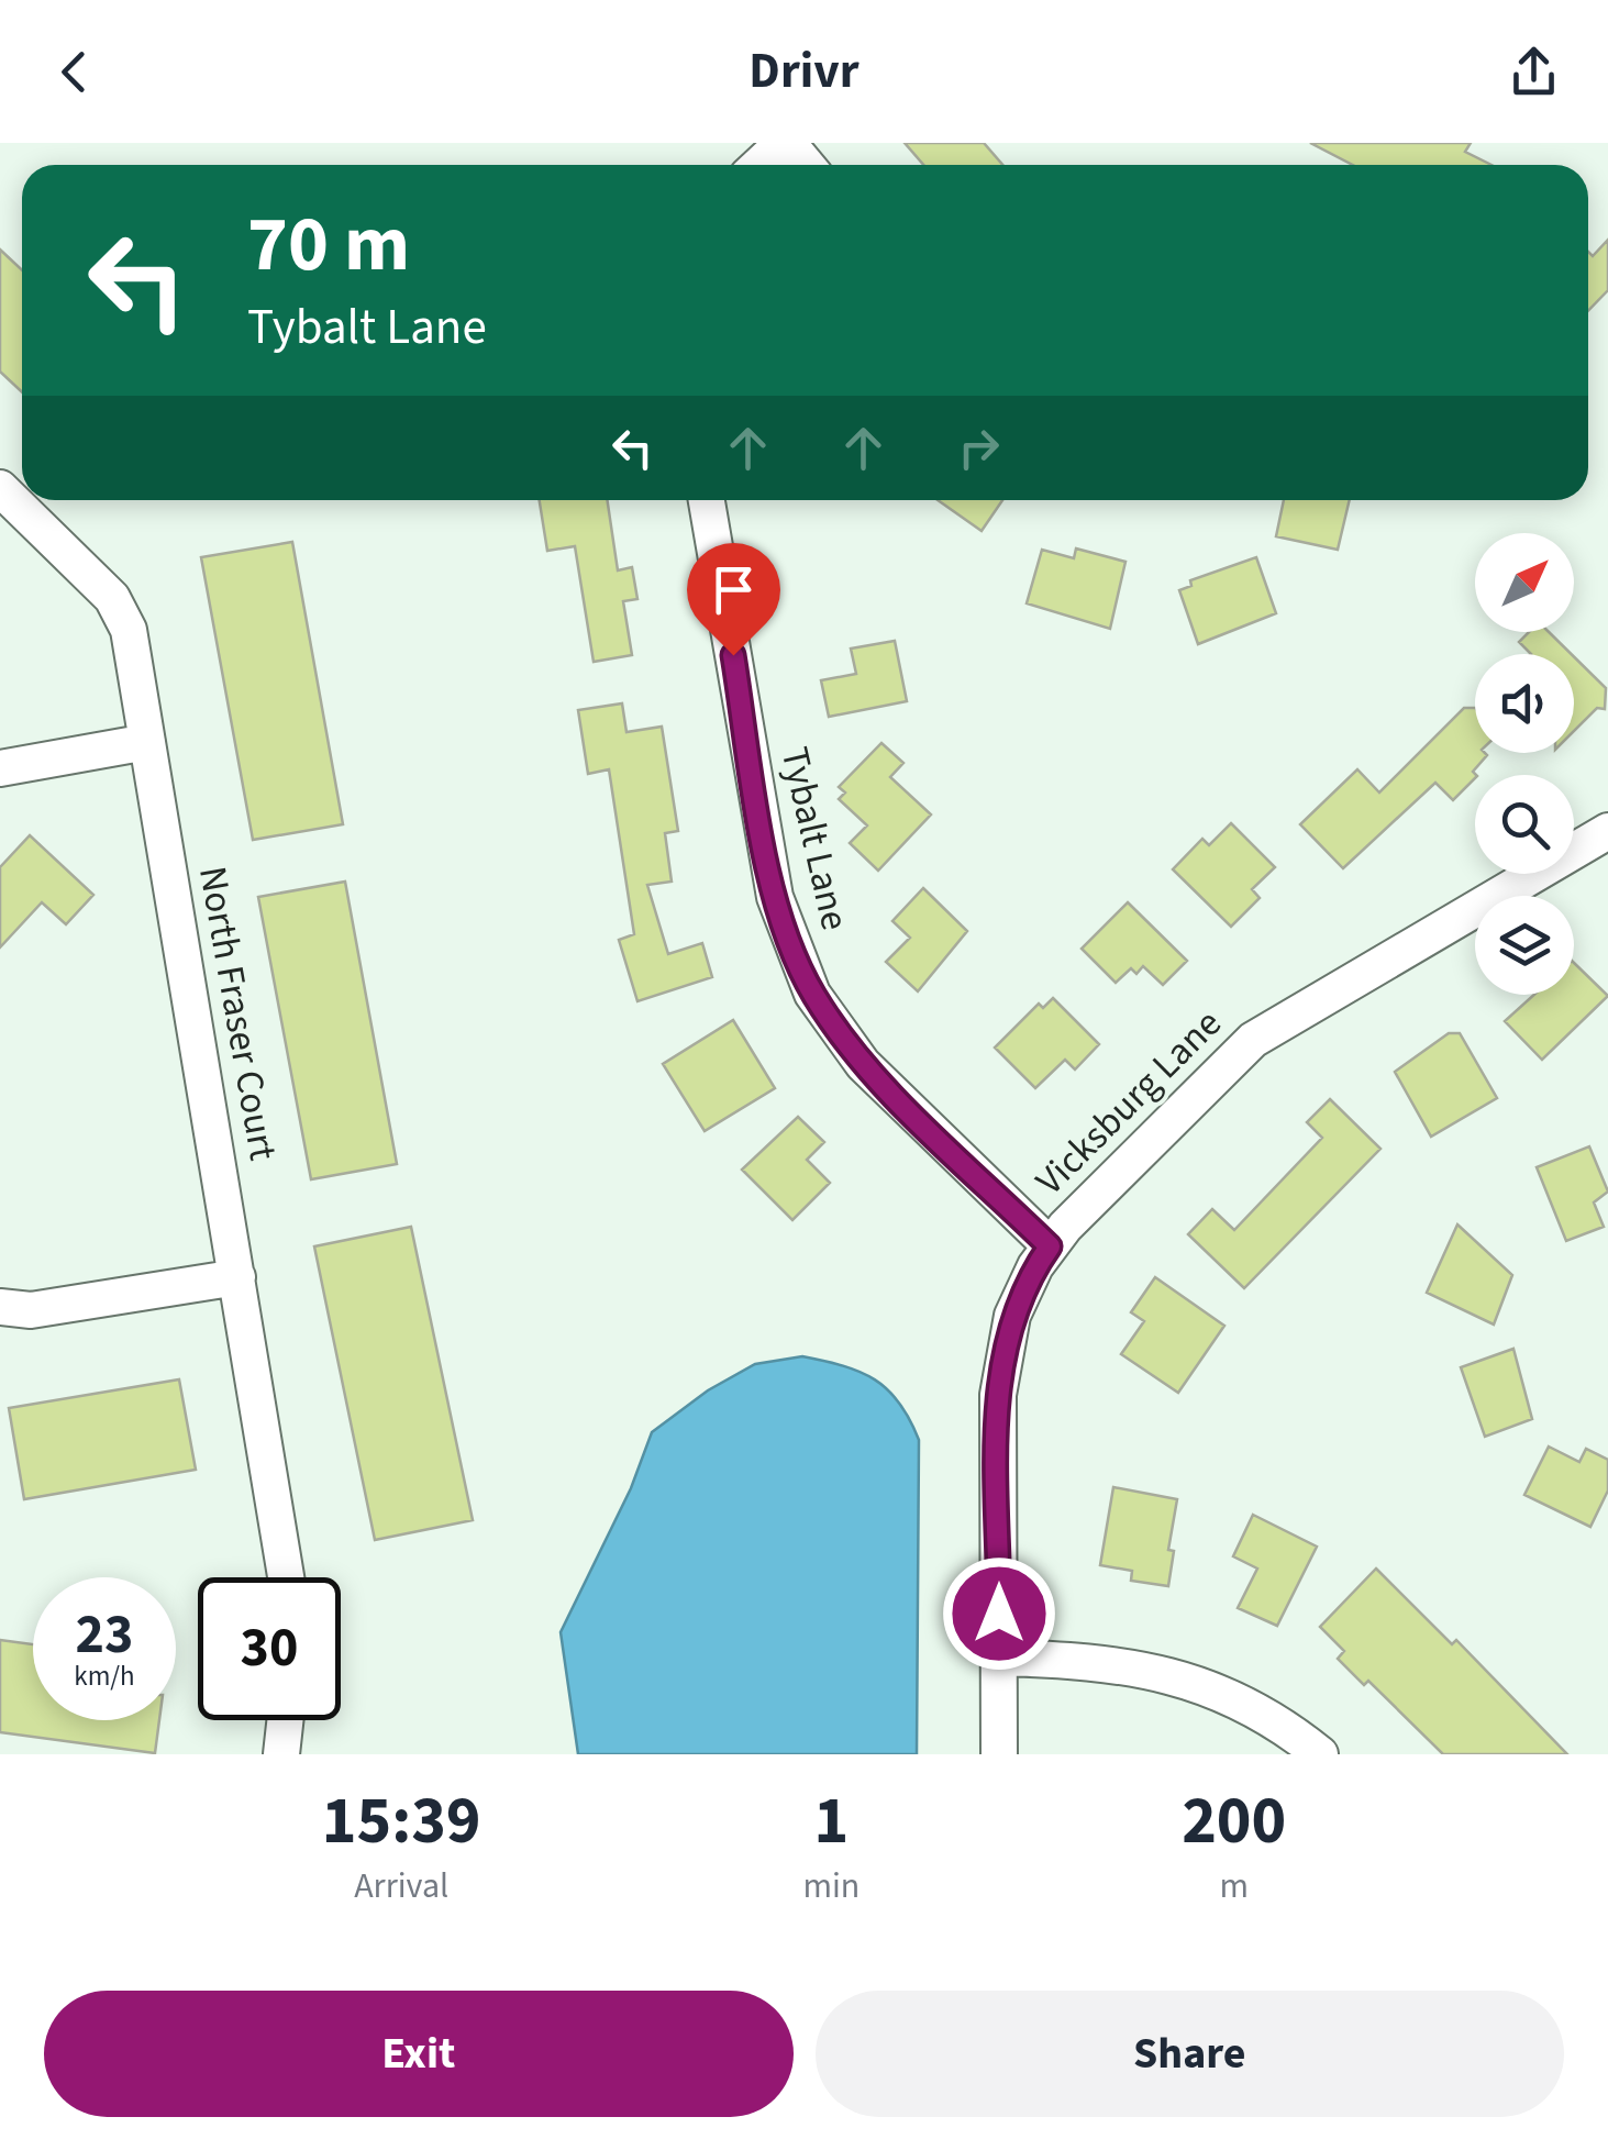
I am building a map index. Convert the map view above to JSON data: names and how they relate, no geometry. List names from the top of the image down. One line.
{"streets":{"street":["Tybalt Lane","North Fraser Court","Vicksburg Lane"]},"crossings":[["Tybalt Lane","Vicksburg Lane"]],"north":"top right","page":{"header":"Drivr","turn":["70 m","Tybalt Lane"],"speed":"23 km/h","limit":"30","eta":["15:39","Arrival","1","min","200","m"],"buttons":["Exit","Share"]}}
